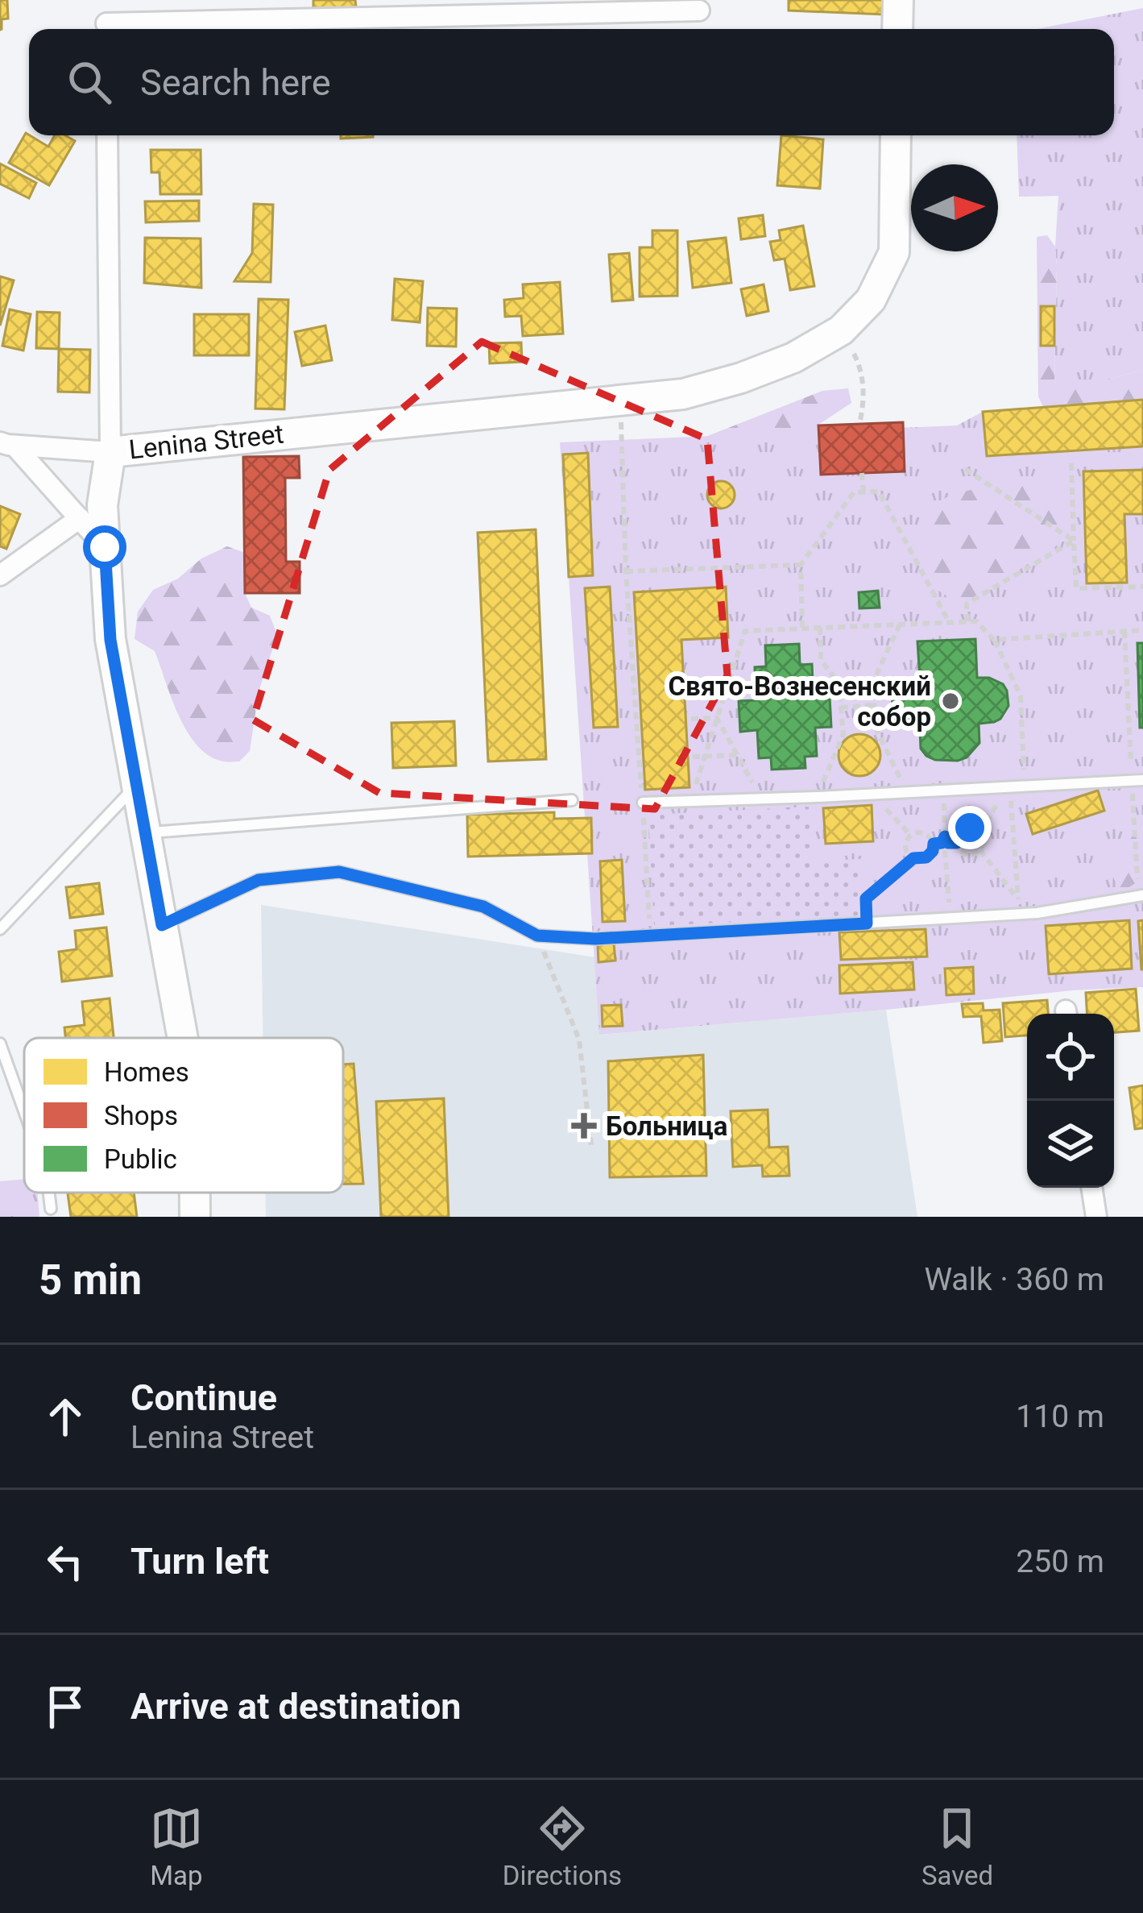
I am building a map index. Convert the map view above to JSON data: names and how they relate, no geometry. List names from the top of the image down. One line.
{"streets":{"main road":["Lenina Street"]},"places":{"other":["Свято-Вознесенский собор"],"health":["Больница"]},"legend":["Homes","Shops","Public"],"north":"right","page":{"search":"Search here","heading":["5 min","Walk · 360 m"],"list":[["Continue","Lenina Street","110 m"],["Turn left","250 m"],"Arrive at destination"],"nav":["Map","Directions","Saved"]}}
